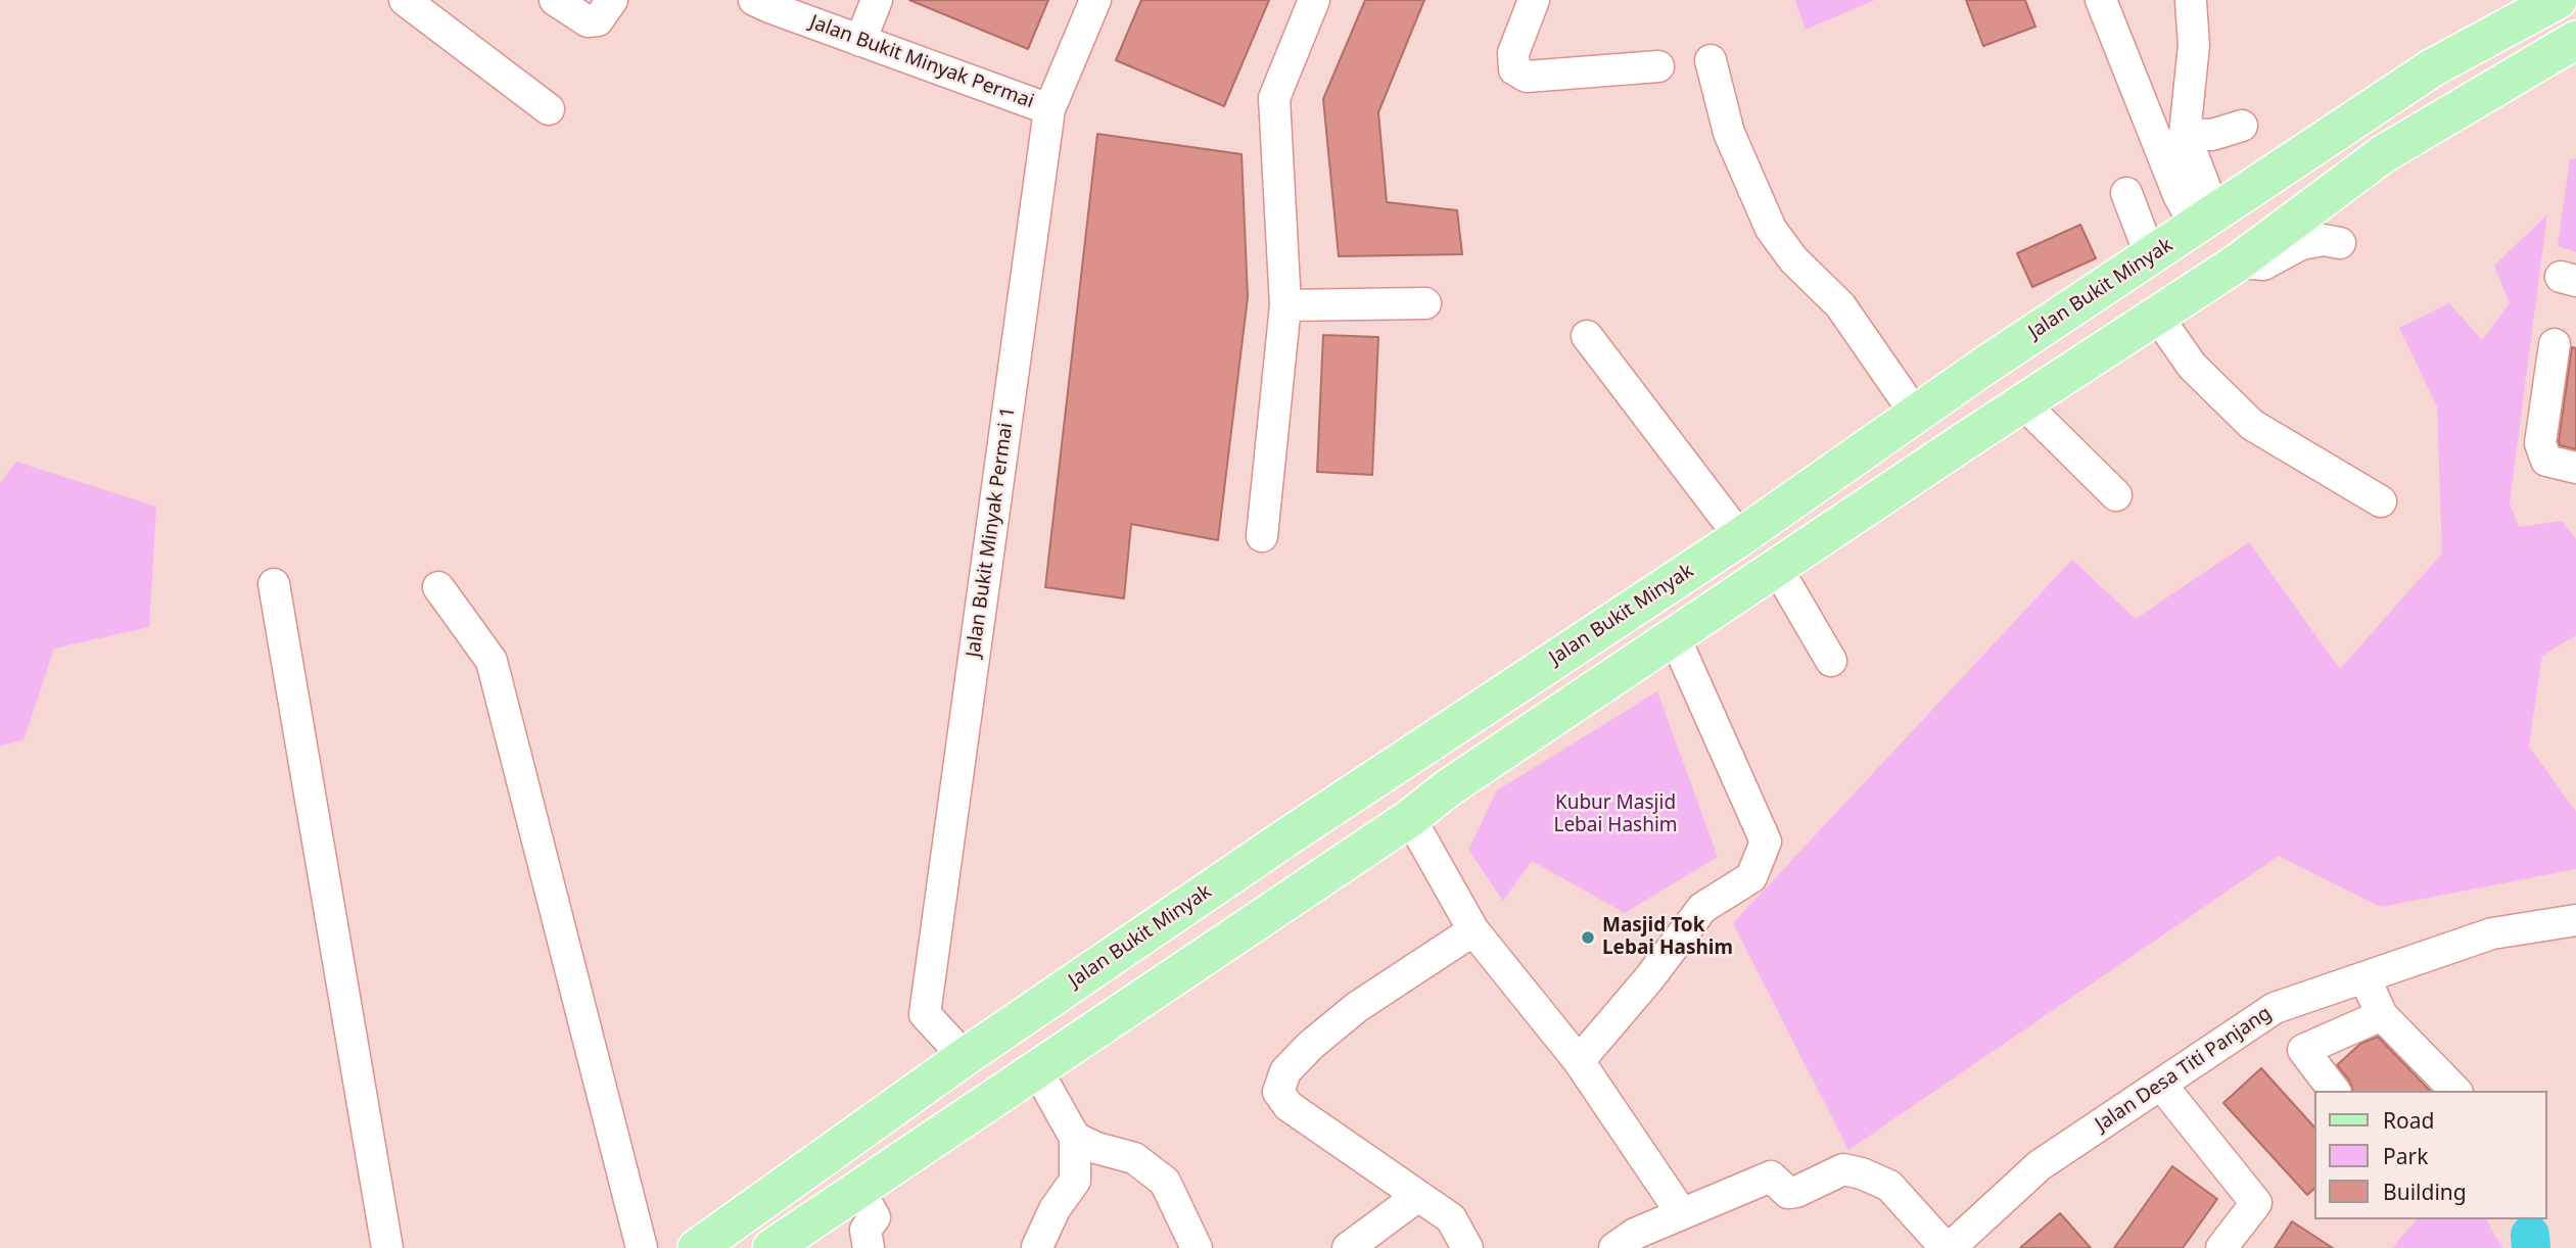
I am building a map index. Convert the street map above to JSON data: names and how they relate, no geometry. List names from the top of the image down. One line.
{"streets":{"main road":["Jalan Bukit Minyak"],"street":["Jalan Bukit Minyak Permai","Jalan Bukit Minyak Permai 1","Jalan Desa Titi Panjang"]},"crossings":[["Jalan Bukit Minyak Permai","Jalan Bukit Minyak Permai 1"],["Jalan Bukit Minyak","Jalan Bukit Minyak Permai 1"]],"parks":["Kubur Masjid Lebai Hashim"],"places":["Masjid Tok Lebai Hashim"],"legend":["Road","Park","Building"]}
